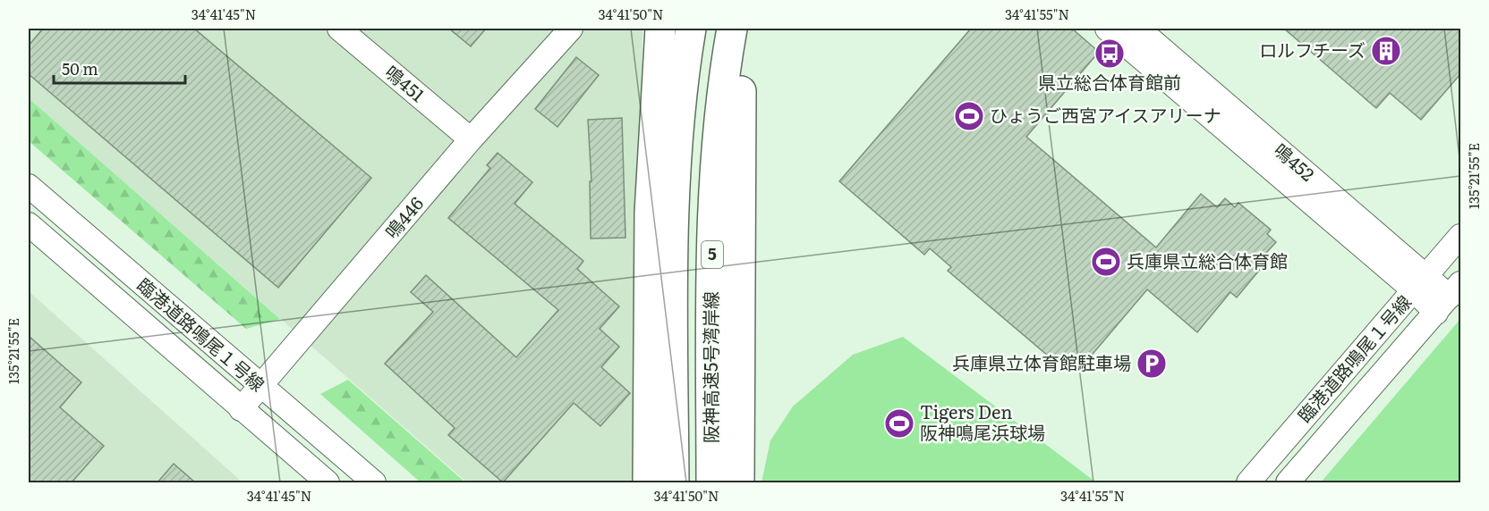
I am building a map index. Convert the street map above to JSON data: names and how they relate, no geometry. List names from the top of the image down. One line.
{"streets":{"highway":["5","阪神高速5号湾岸線"],"street":["鳴451","鳴452","鳴446","臨港道路鳴尾１号線"]},"crossings":[["鳴451","鳴446"],["鳴452","臨港道路鳴尾１号線"],["鳴446","臨港道路鳴尾１号線"]],"places":{"building":["ロルフチーズ"],"bus stop":["県立総合体育館前"],"sports":["ひょうご西宮アイスアリーナ","兵庫県立総合体育館","Tigers Den 阪神鳴尾浜球場"],"parking":["兵庫県立体育館駐車場"]},"scale_bar":"50 m","coordinates":["34°41'45\"N","34°41'50\"N","34°41'55\"N","135°21'55\"E"]}
